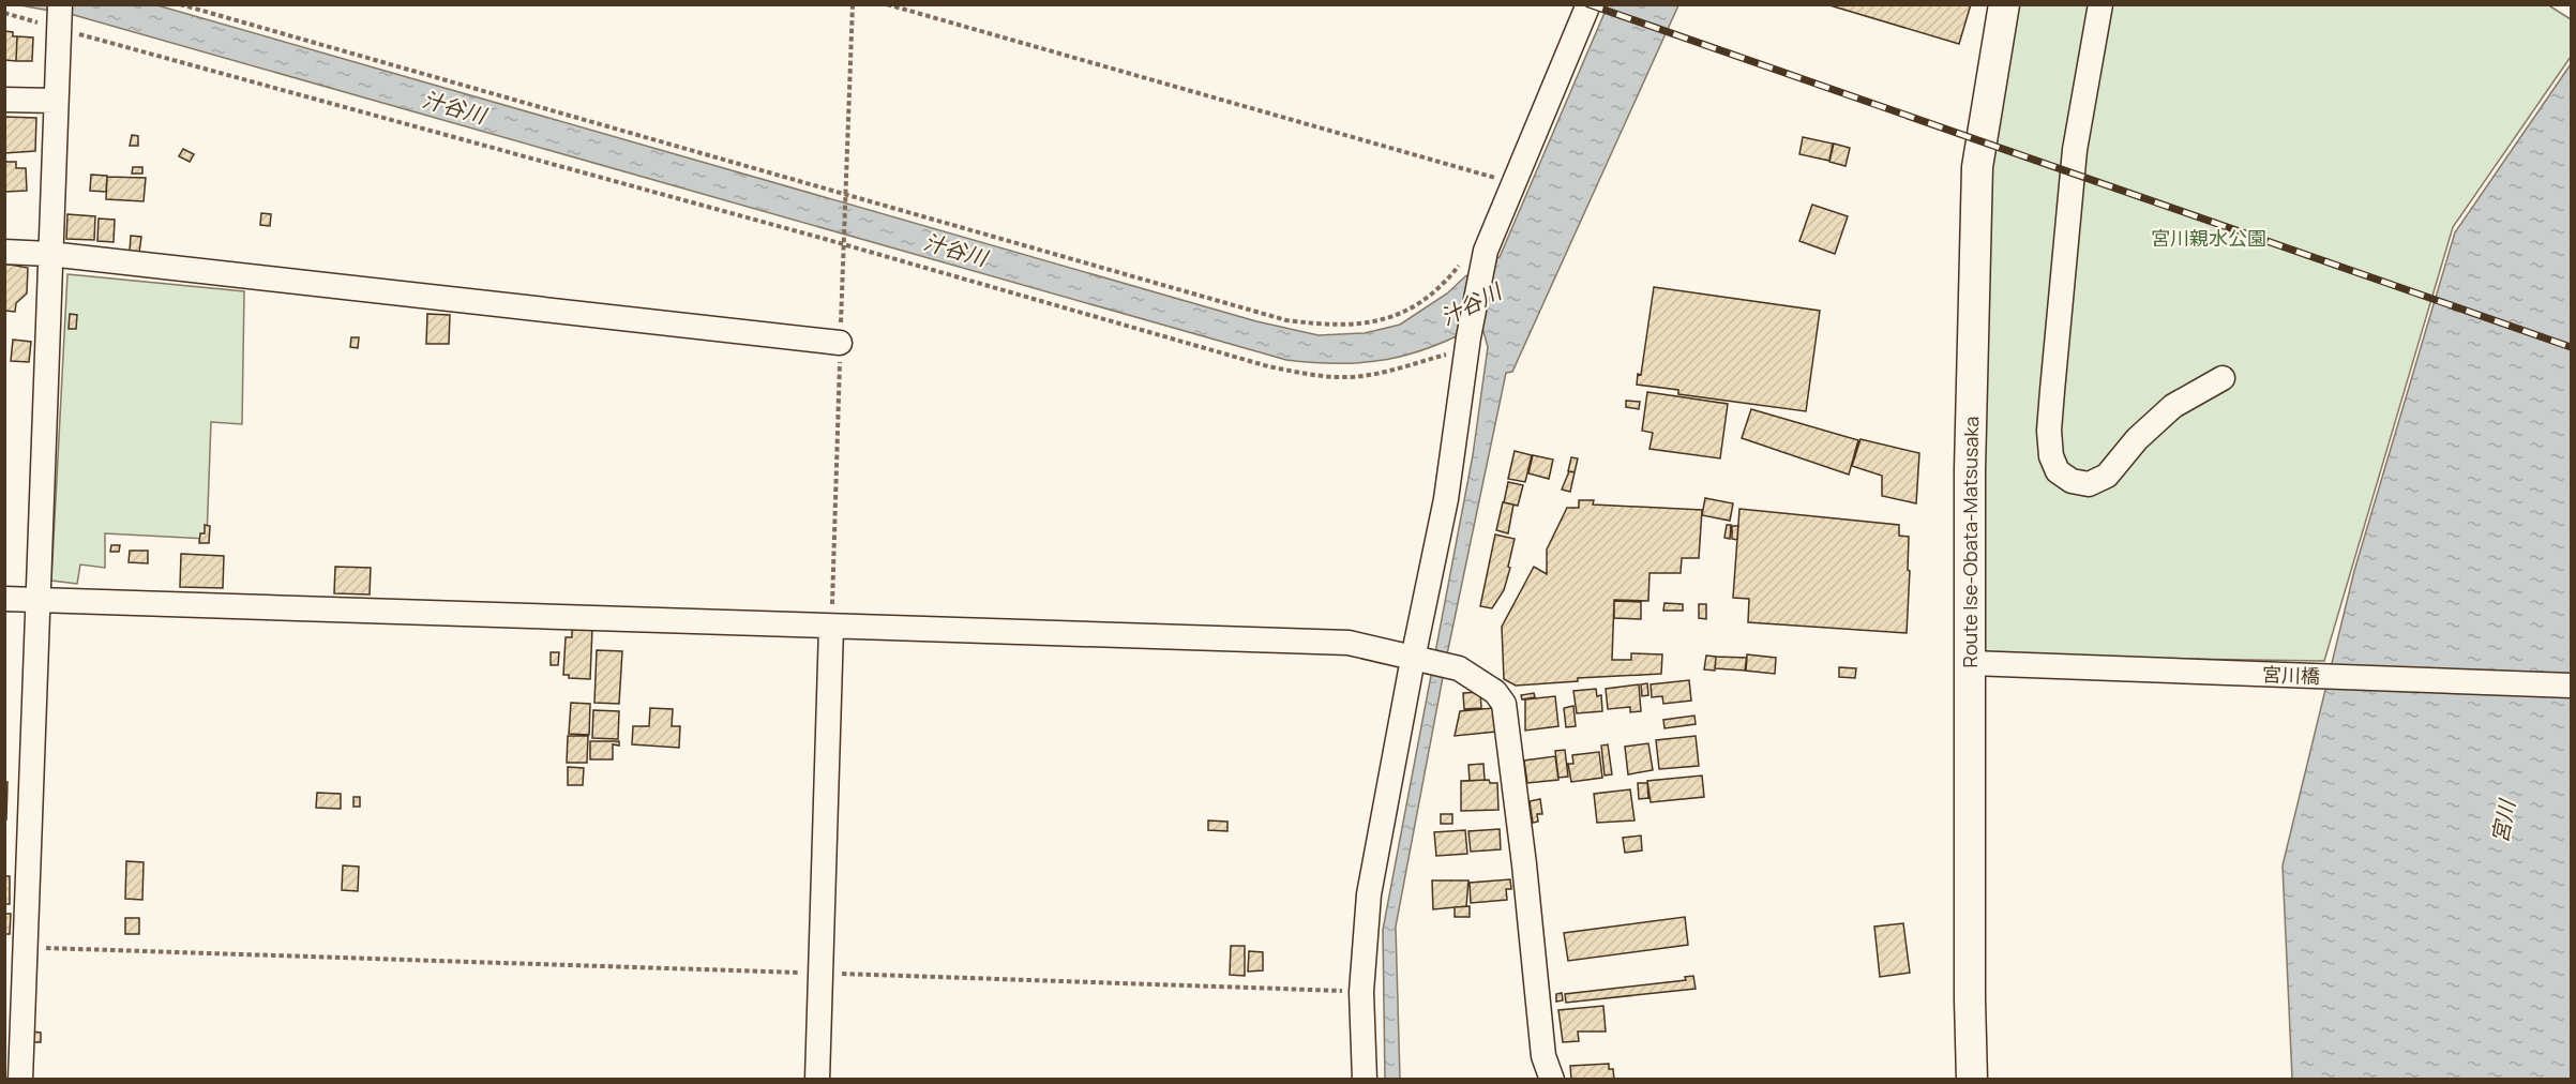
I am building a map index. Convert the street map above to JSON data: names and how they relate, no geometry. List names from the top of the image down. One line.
{"streets":{"main road":["Route Ise-Obata-Matsusaka"],"street":["宮川橋"]},"crossings":[["Route Ise-Obata-Matsusaka","宮川橋"]],"water":["汁谷川","宮川"],"parks":["宮川親水公園"]}
